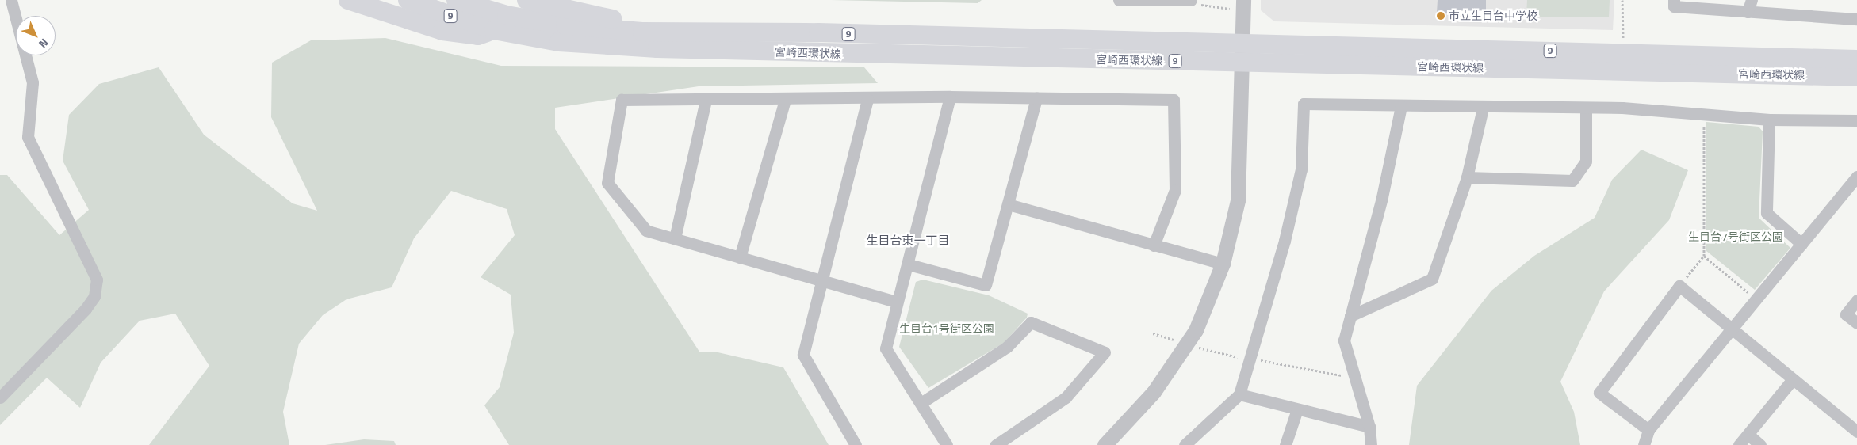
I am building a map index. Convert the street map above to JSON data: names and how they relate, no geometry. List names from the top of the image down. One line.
{"streets":{"main road":["9","宮崎西環状線"]},"districts":["生目台東一丁目"],"parks":["生目台7号街区公園","生目台1号街区公園"],"places":["市立生目台中学校"],"north":"bottom right"}
